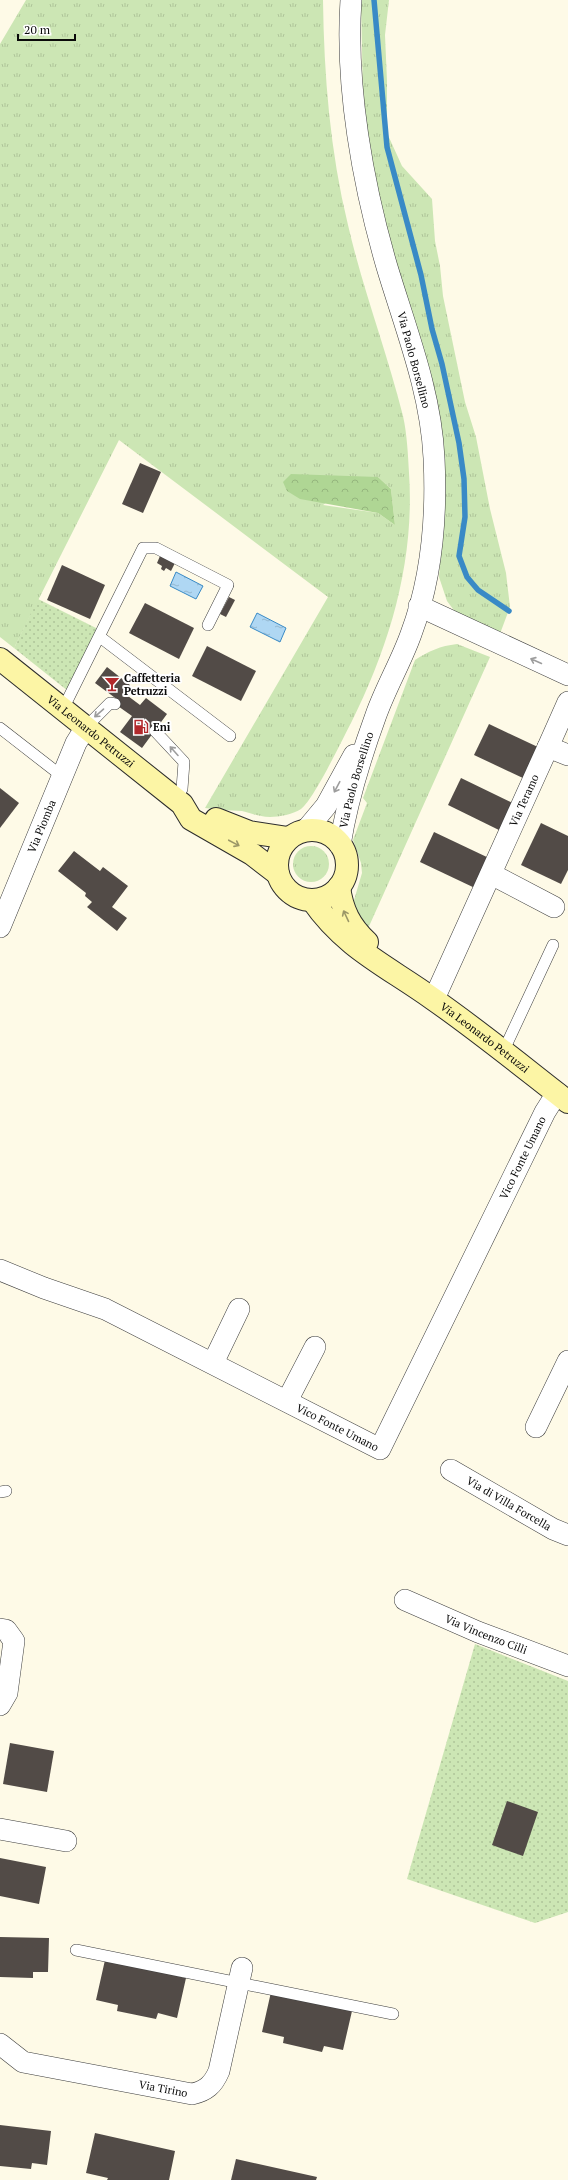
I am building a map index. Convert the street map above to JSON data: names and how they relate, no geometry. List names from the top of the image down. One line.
{"streets":{"main road":["Via Leonardo Petruzzi"],"street":["Via Paolo Borsellino","Via Teramo","Via Piomba","Vico Fonte Umano","Via di Villa Forcella","Via Vincenzo Cilli","Via Tirino"]},"crossings":[["Via Paolo Borsellino","Via Leonardo Petruzzi"],["Via Leonardo Petruzzi","Via Teramo"],["Via Leonardo Petruzzi","Via Piomba"],["Via Leonardo Petruzzi","Vico Fonte Umano"]],"places":{"bar":["Caffetteria Petruzzi"],"fuel station":["Eni"]},"scale_bar":"20 m"}
